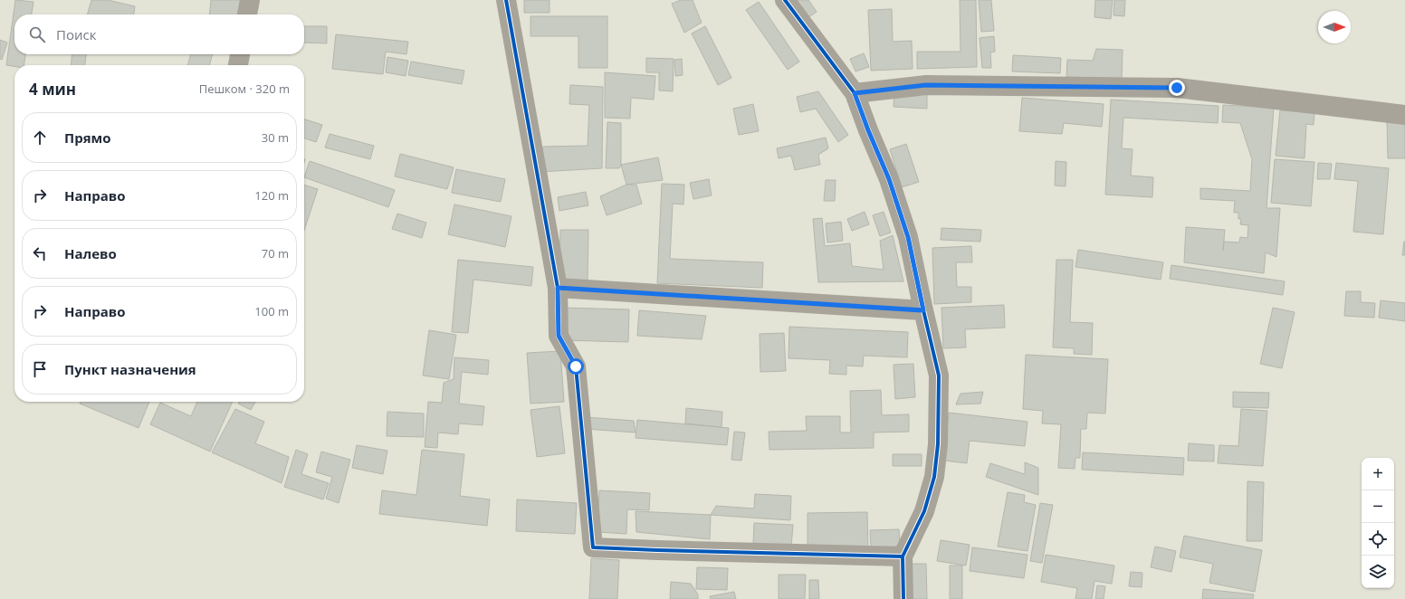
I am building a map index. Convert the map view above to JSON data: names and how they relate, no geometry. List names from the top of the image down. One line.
{"north":"right","page":{"search":"Поиск","heading":["4 мин","Пешком · 320 m"],"list":[["Прямо","30 m"],["Направо","120 m"],["Налево","70 m"],["Направо","100 m"],"Пункт назначения"],"map_buttons":["+","−"]}}
